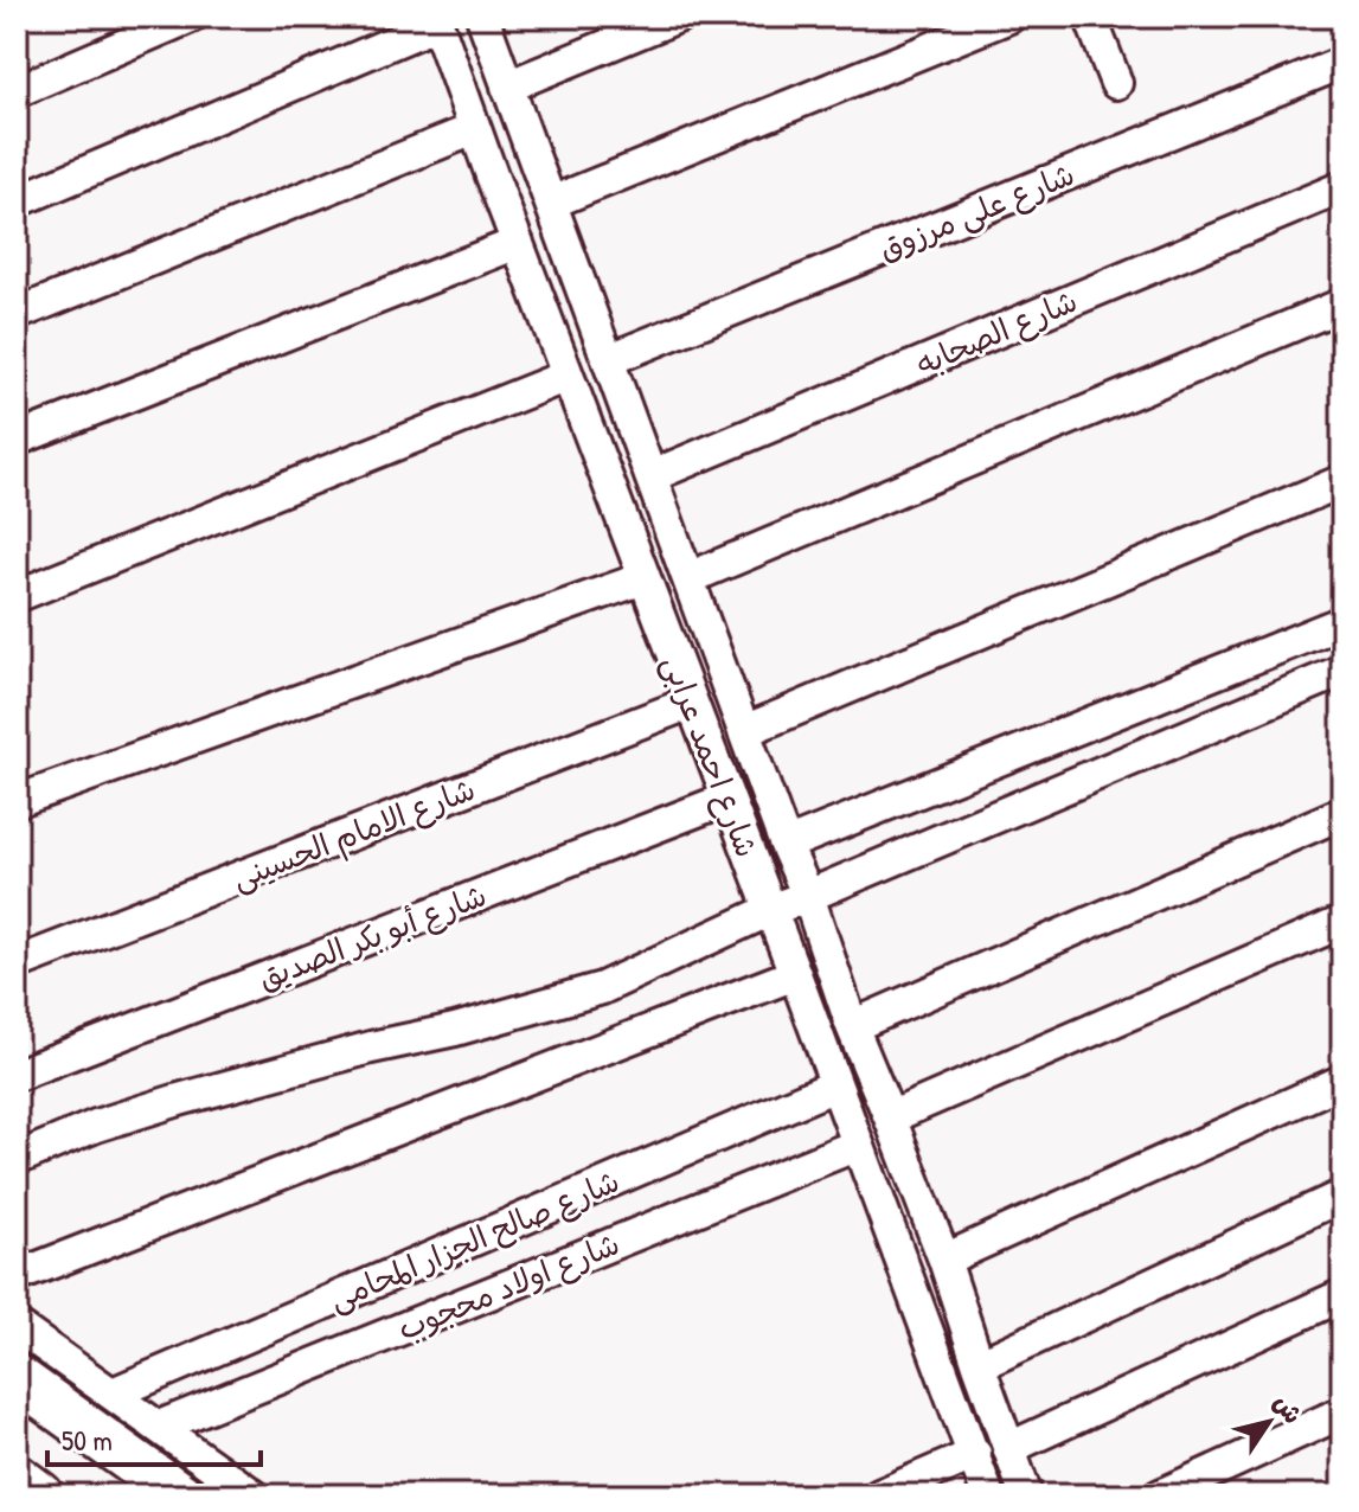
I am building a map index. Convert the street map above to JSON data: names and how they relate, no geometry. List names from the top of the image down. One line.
{"streets":{"street":["شارع على مرزوق","شارع الصحابه","شارع احمد عرابى","شارع الامام الحسينى","شارع أبو بكر الصديق","شارع صالح الجزار المحامى","شارع اولاد محجوب"]},"crossings":[["شارع على مرزوق","شارع احمد عرابى"],["شارع الصحابه","شارع احمد عرابى"],["شارع احمد عرابى","شارع الامام الحسينى"],["شارع احمد عرابى","شارع أبو بكر الصديق"],["شارع احمد عرابى","شارع صالح الجزار المحامى"],["شارع احمد عرابى","شارع اولاد محجوب"]],"scale_bar":"50 m","north":"top right"}
